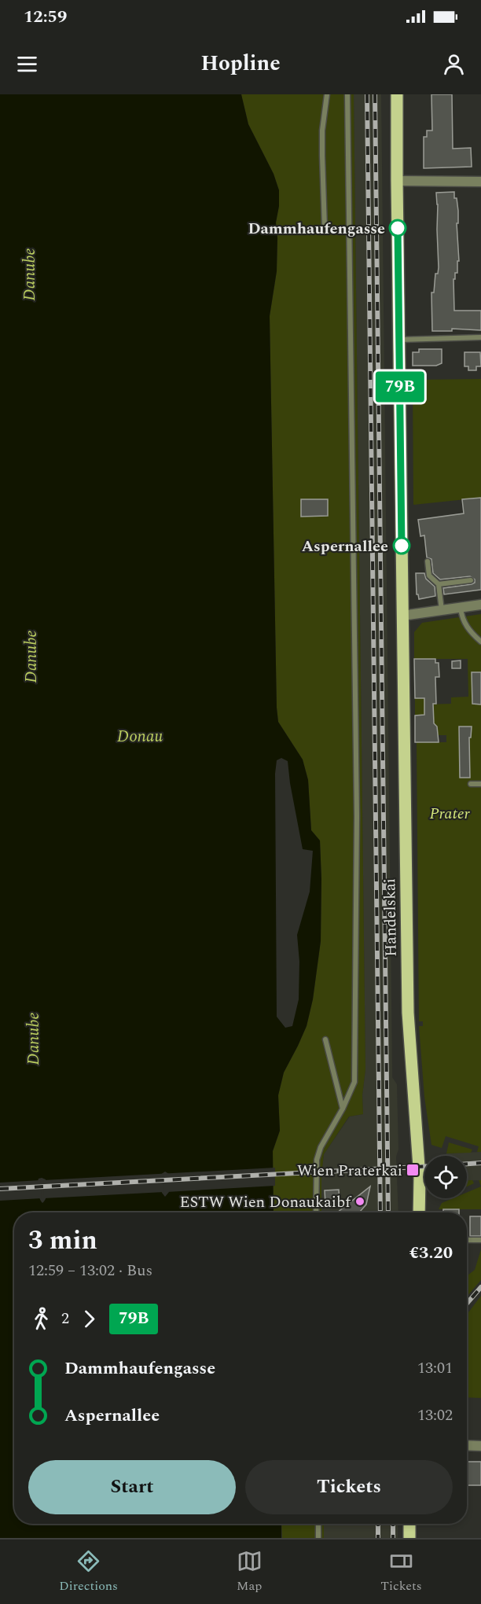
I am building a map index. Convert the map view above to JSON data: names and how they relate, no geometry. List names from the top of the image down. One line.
{"streets":{"main road":["Handelskai"]},"water":["Danube","Donau"],"parks":["Prater"],"places":{"other":["Dammhaufengasse","Aspernallee","ESTW Wien Donaukaibf"],"transit":["Wien Praterkai"]},"lines":["bus line 79B"],"page":{"status":"12:59","header":"Hopline","on_map":"79B","heading":["3 min","12:59 – 13:02 · Bus","€3.20"],"legs":["2","79B"],"list":[{"name":"Dammhaufengasse","value":"13:01"},{"name":"Aspernallee","value":"13:02"}],"buttons":["Start","Tickets"],"tabs":["Directions","Map","Tickets"]}}
